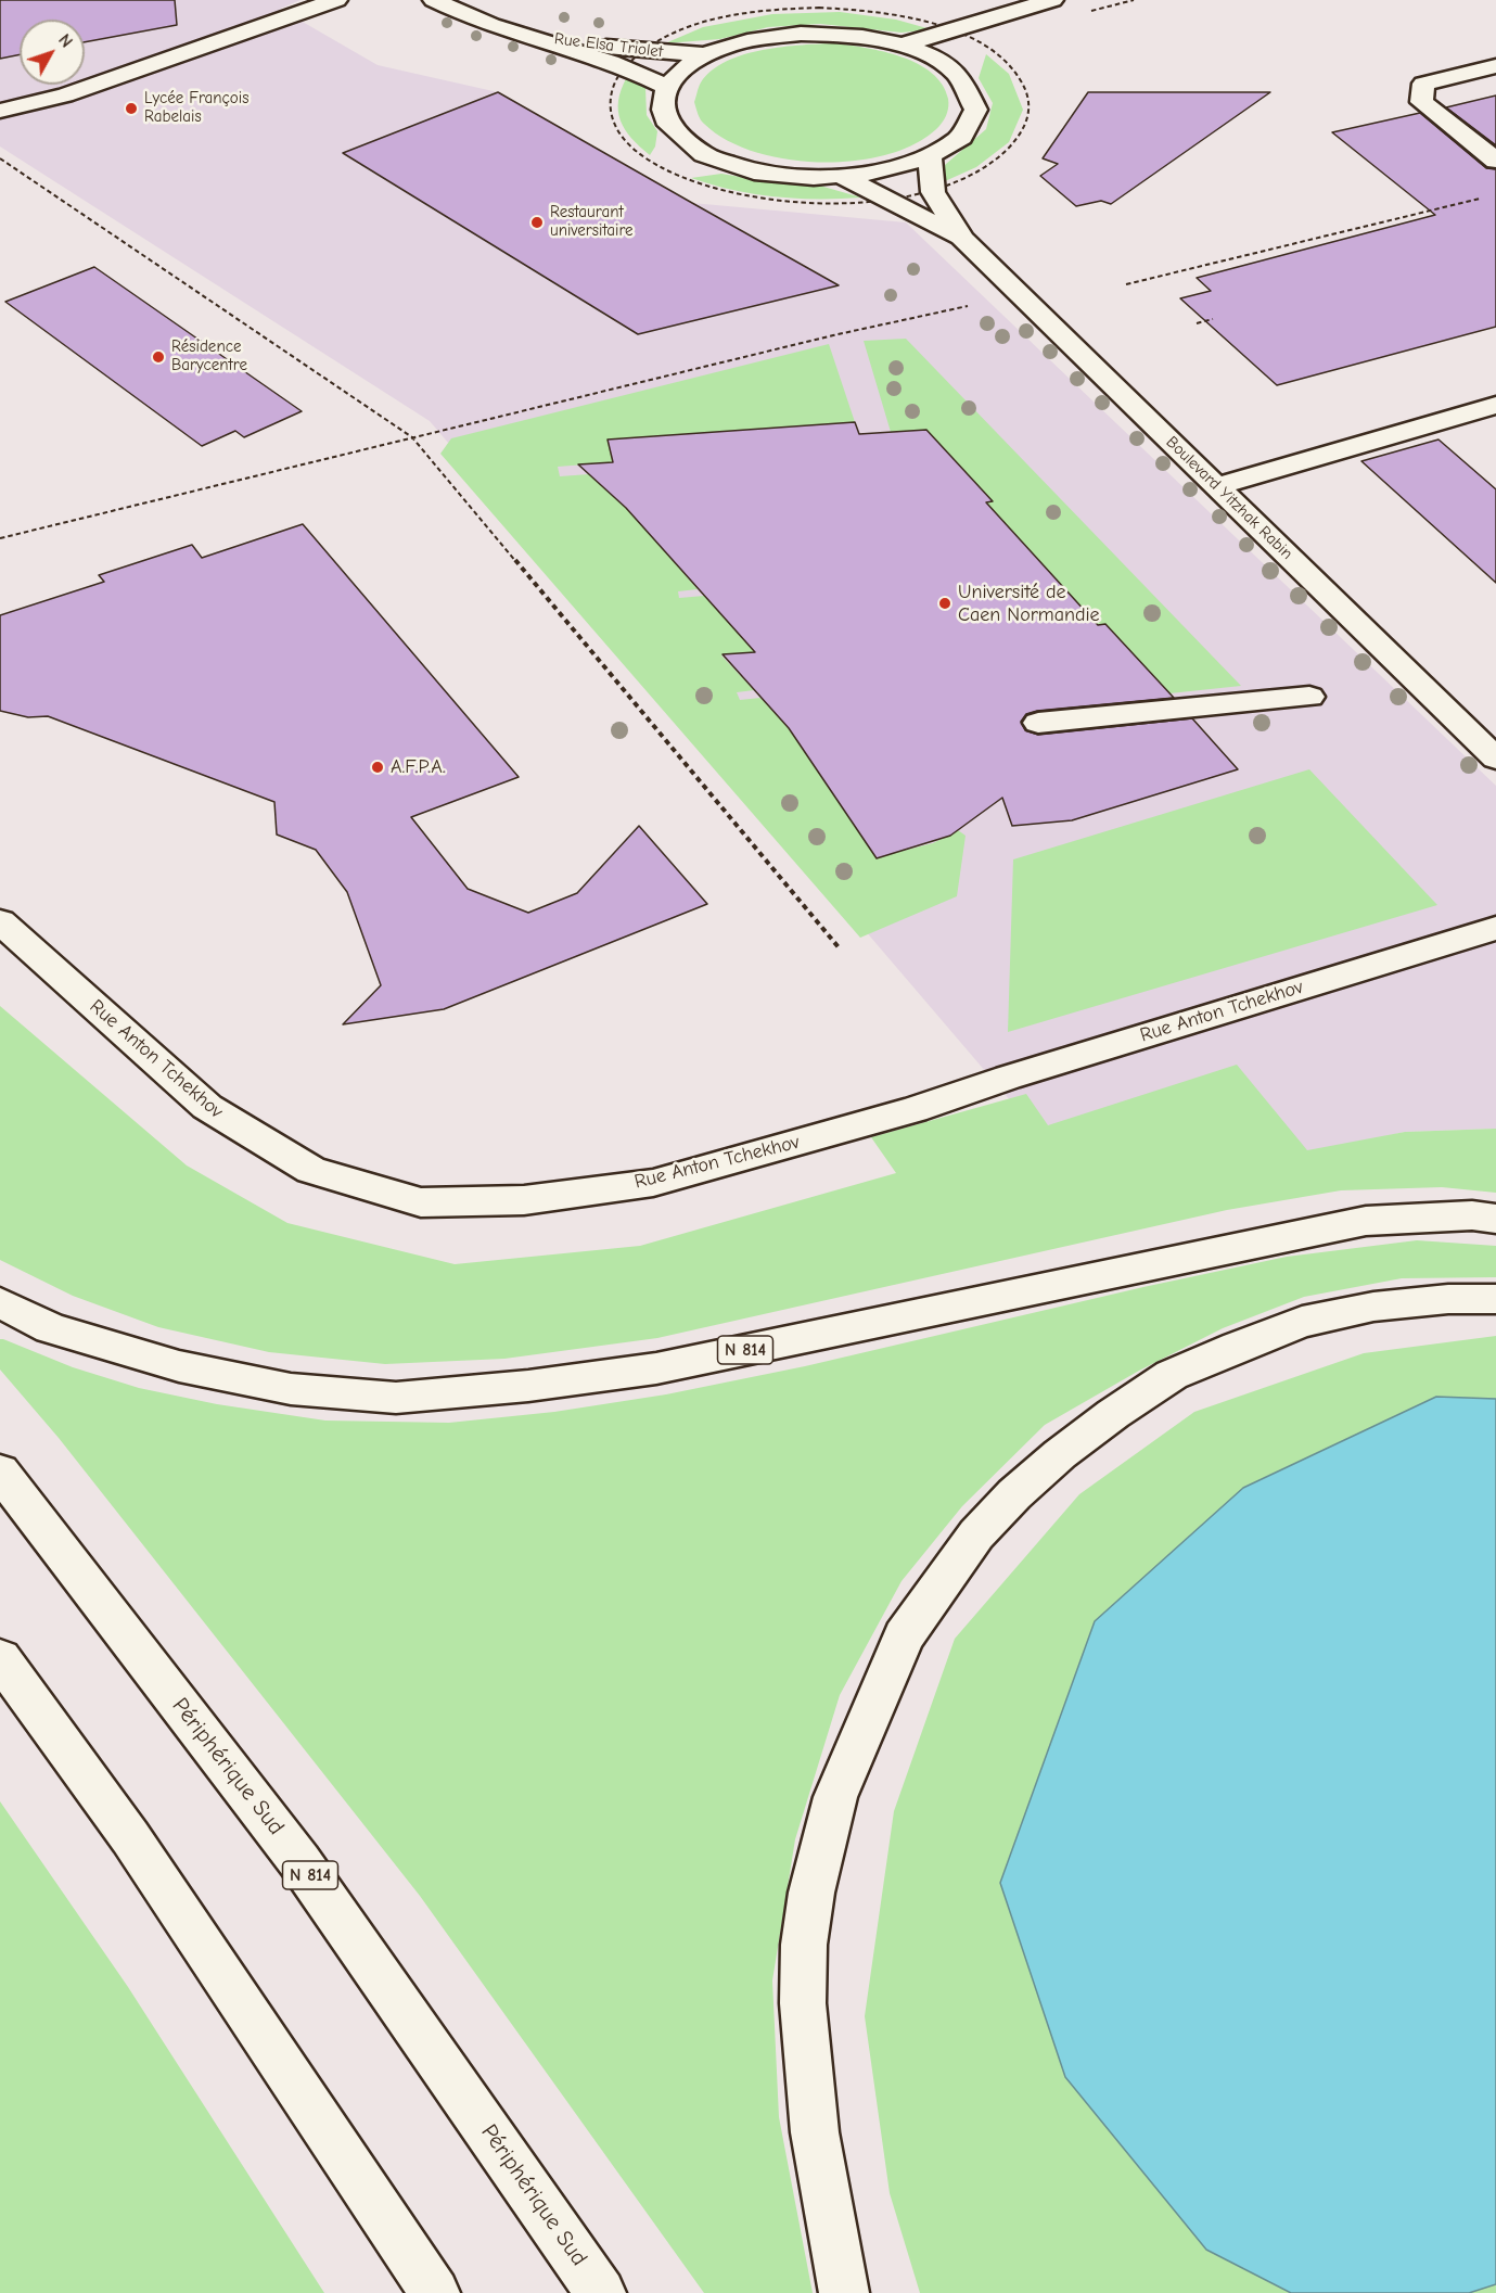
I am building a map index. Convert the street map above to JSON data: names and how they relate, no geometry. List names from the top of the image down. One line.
{"streets":{"main road":["Rue Elsa Triolet","Boulevard Yitzhak Rabin","Rue Anton Tchekhov","N 814","Périphérique Sud"]},"places":["Lycée François Rabelais","Restaurant universitaire","Résidence Barycentre","Université de Caen Normandie","A.F.P.A."],"north":"top right"}
